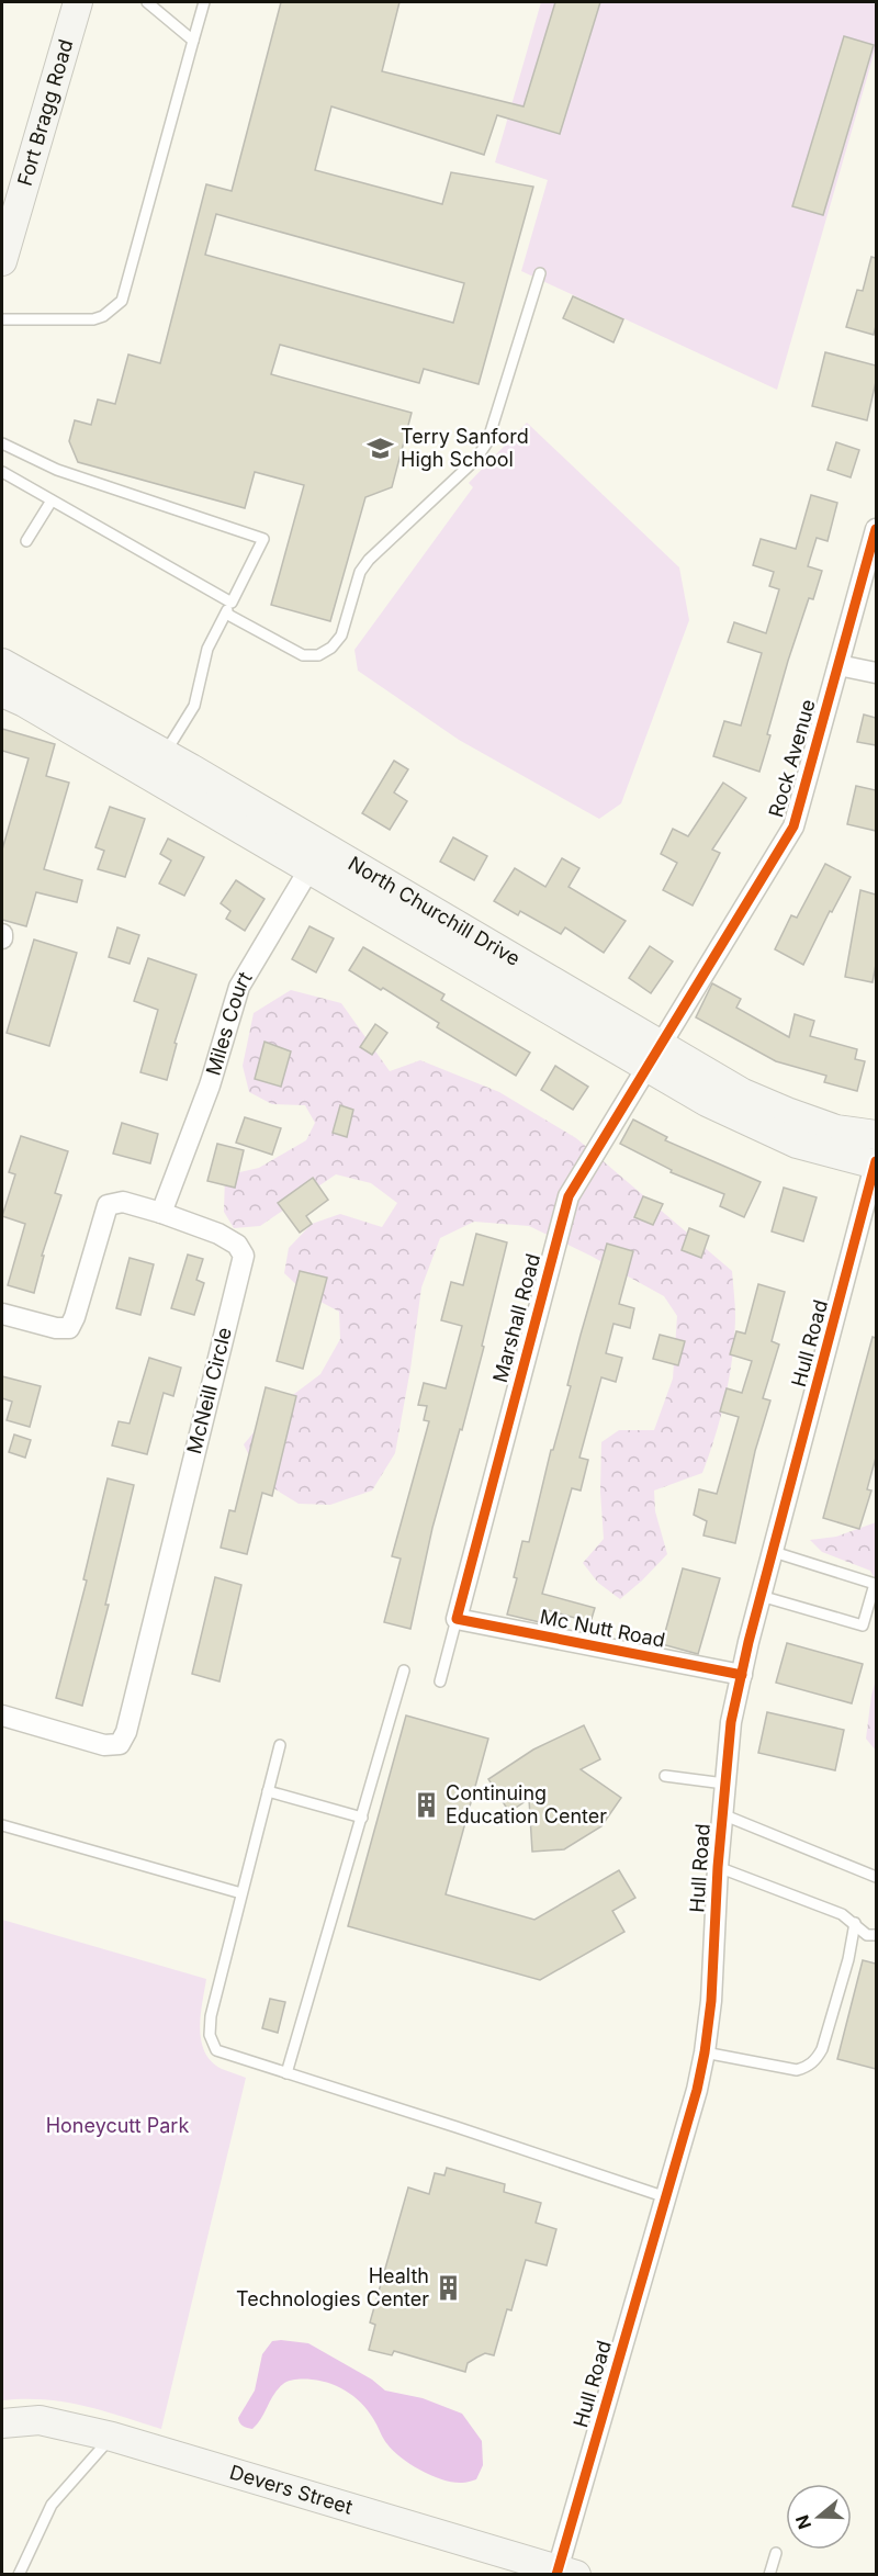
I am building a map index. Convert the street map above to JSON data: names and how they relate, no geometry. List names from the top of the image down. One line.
{"streets":{"street":["Fort Bragg Road","Rock Avenue","North Churchill Drive","Miles Court","Marshall Road","Hull Road","McNeill Circle","Mc Nutt Road","Devers Street"]},"crossings":[["Rock Avenue","North Churchill Drive"],["Rock Avenue","Marshall Road"],["North Churchill Drive","Miles Court"],["North Churchill Drive","Marshall Road"],["North Churchill Drive","Hull Road"],["Miles Court","McNeill Circle"],["Marshall Road","Mc Nutt Road"],["Hull Road","Mc Nutt Road"],["Hull Road","Devers Street"]],"parks":["Honeycutt Park"],"places":{"school or university":["Terry Sanford High School"],"building":["Continuing Education Center","Health Technologies Center"]},"north":"left"}
